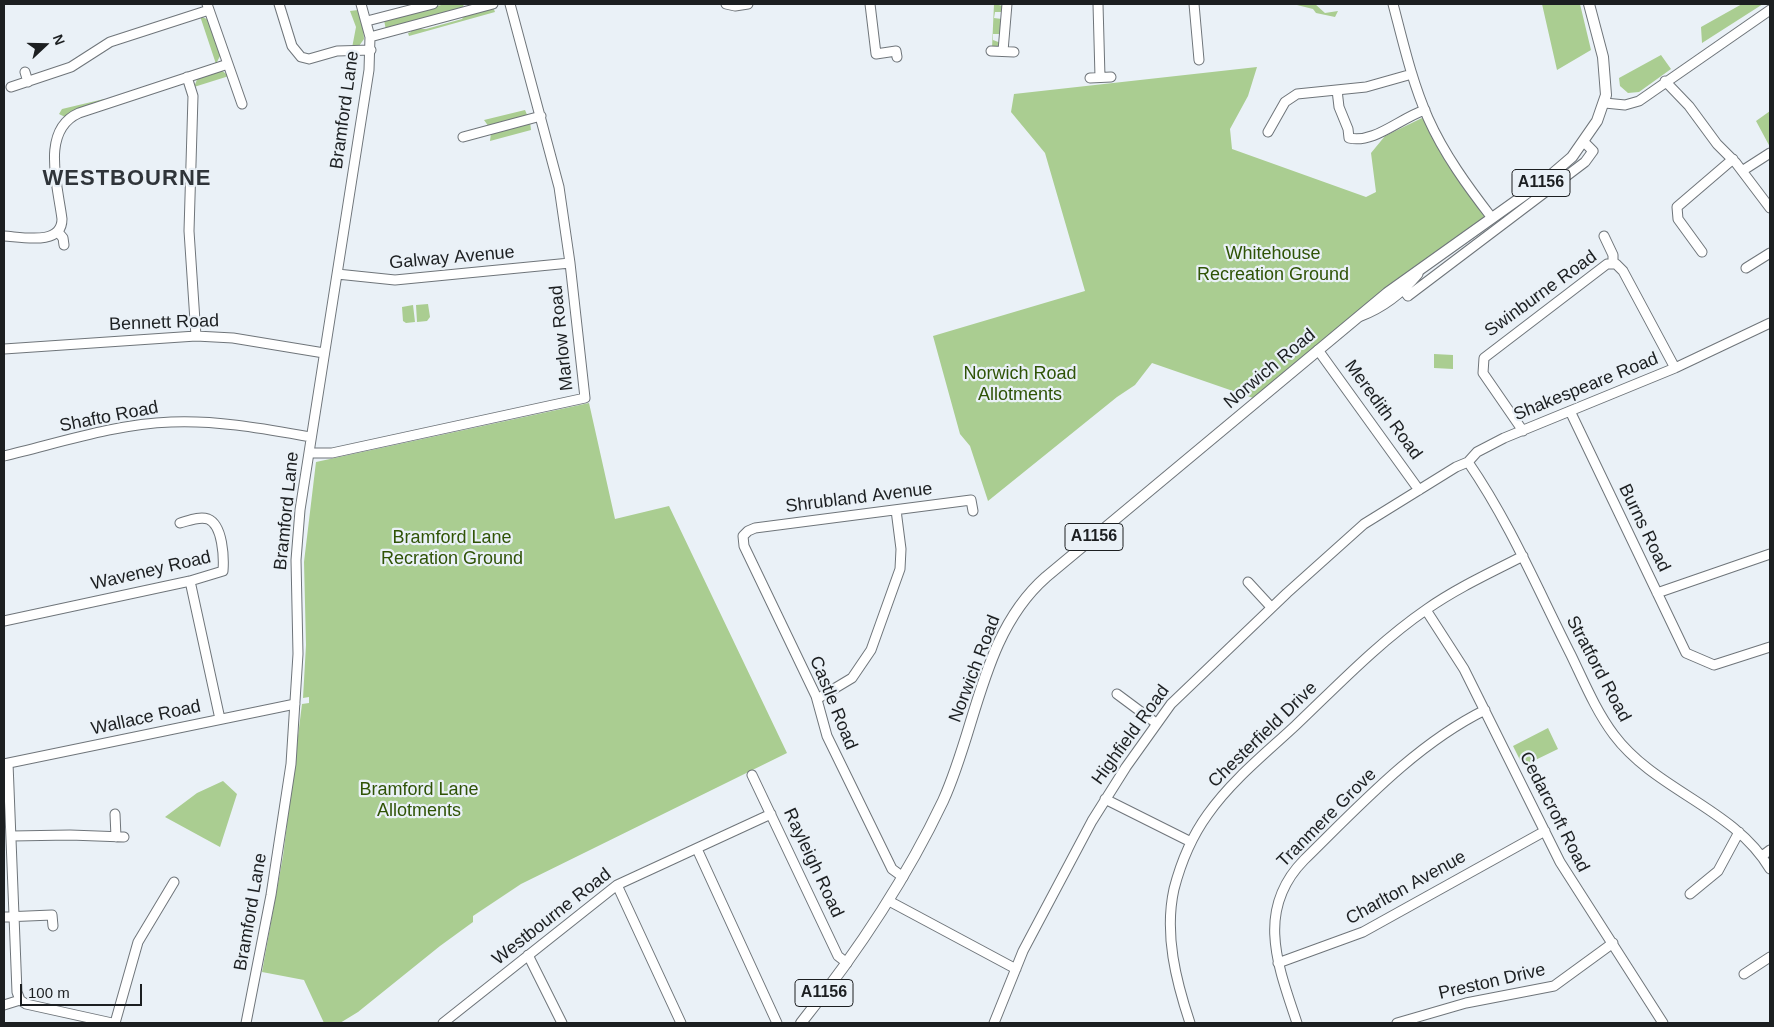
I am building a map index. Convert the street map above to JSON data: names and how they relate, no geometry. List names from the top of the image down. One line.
{"streets":{"main road":["A1156","Norwich Road"],"street":["Bramford Lane","Galway Avenue","Swinburne Road","Bennett Road","Marlow Road","Shakespeare Road","Meredith Road","Shafto Road","Shrubland Avenue","Burns Road","Waveney Road","Stratford Road","Castle Road","Wallace Road","Highfield Road","Chesterfield Drive","Cedarcroft Road","Tranmere Grove","Rayleigh Road","Charlton Avenue","Westbourne Road","Preston Drive"]},"crossings":[["Bramford Lane","Galway Avenue"],["Bramford Lane","Bennett Road"],["Bramford Lane","Marlow Road"],["Bramford Lane","Shafto Road"],["Bramford Lane","Wallace Road"],["A1156","Norwich Road"],["Galway Avenue","Marlow Road"],["Swinburne Road","Shakespeare Road"],["Norwich Road","Meredith Road"],["Norwich Road","Castle Road"],["Norwich Road","Rayleigh Road"],["Shakespeare Road","Meredith Road"],["Shakespeare Road","Burns Road"],["Shakespeare Road","Stratford Road"],["Shakespeare Road","Highfield Road"],["Meredith Road","Highfield Road"],["Shrubland Avenue","Castle Road"],["Stratford Road","Chesterfield Drive"],["Chesterfield Drive","Cedarcroft Road"],["Cedarcroft Road","Tranmere Grove"],["Cedarcroft Road","Charlton Avenue"],["Cedarcroft Road","Preston Drive"],["Tranmere Grove","Charlton Avenue"],["Rayleigh Road","Westbourne Road"]],"districts":["WESTBOURNE"],"parks":["Whitehouse Recreation Ground","Norwich Road Allotments","Bramford Lane Recration Ground","Bramford Lane Allotments"],"scale_bar":"100 m","north":"right"}
